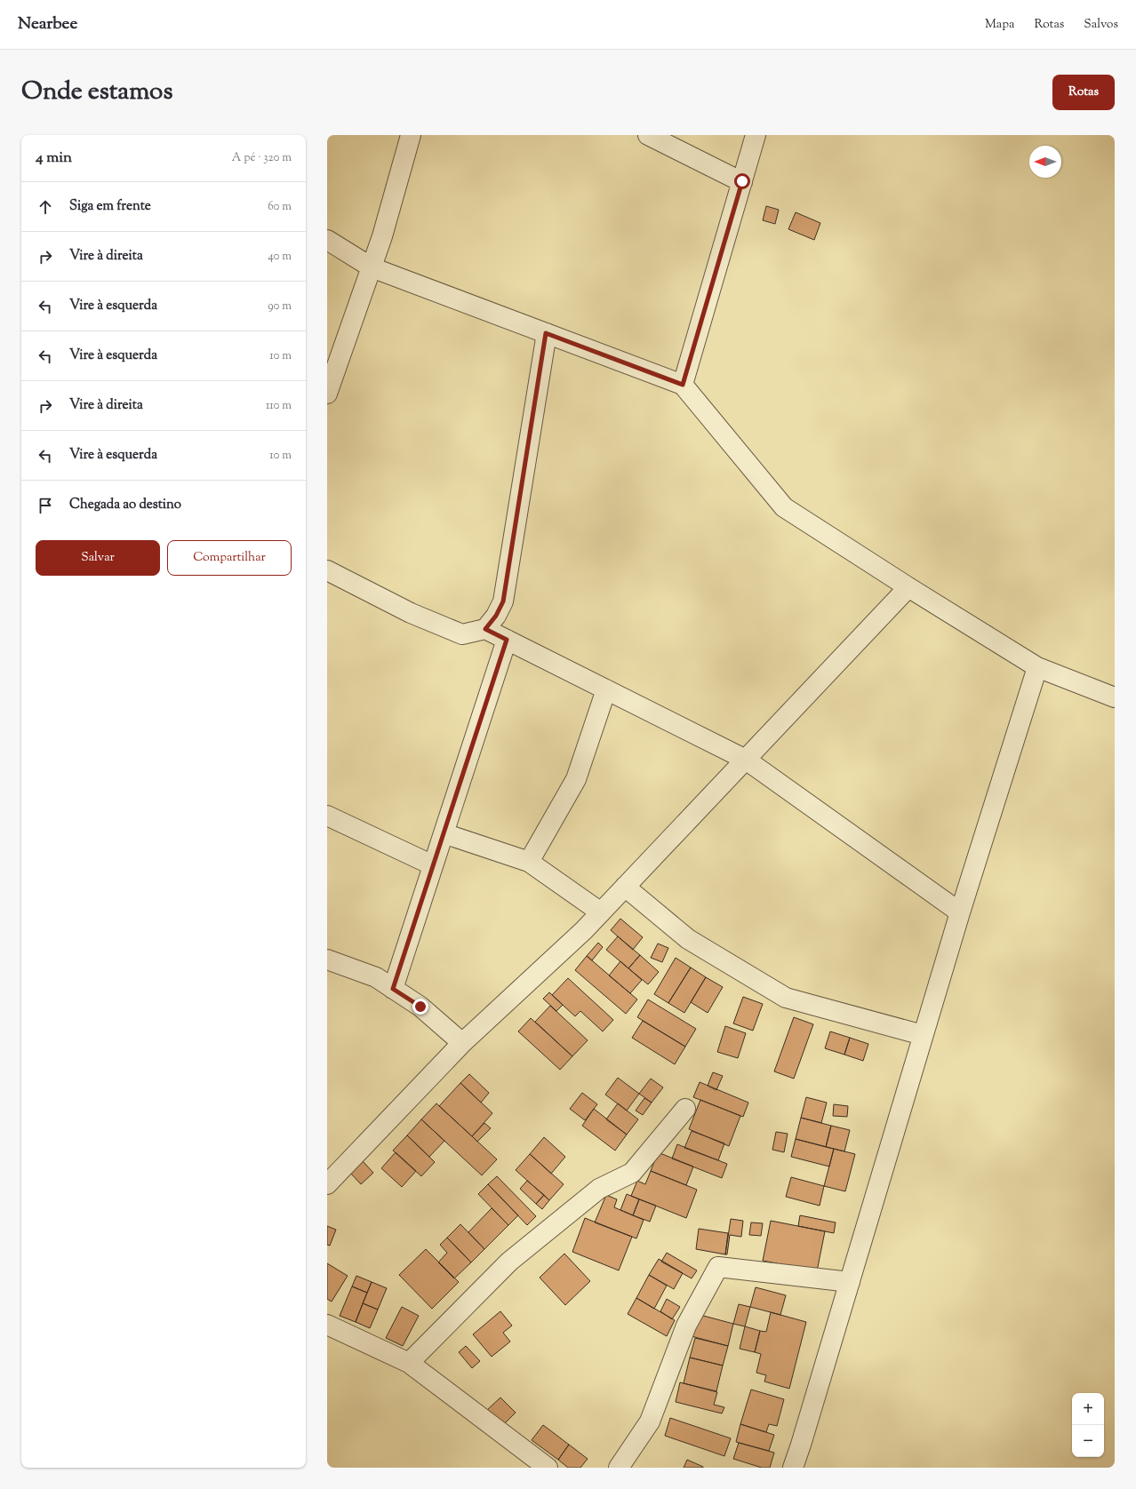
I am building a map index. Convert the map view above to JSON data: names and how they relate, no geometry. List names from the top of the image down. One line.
{"north":"left","page":{"header":"Nearbee","nav":["Mapa","Rotas","Salvos"],"title":"Onde estamos","buttons":["Rotas",["Salvar","Compartilhar"]],"heading":["4 min","A pé · 320 m"],"list":[["Siga em frente","60 m"],["Vire à direita","40 m"],["Vire à esquerda","90 m"],["Vire à esquerda","10 m"],["Vire à direita","110 m"],["Vire à esquerda","10 m"],"Chegada ao destino"],"map_buttons":["+","−"]}}
